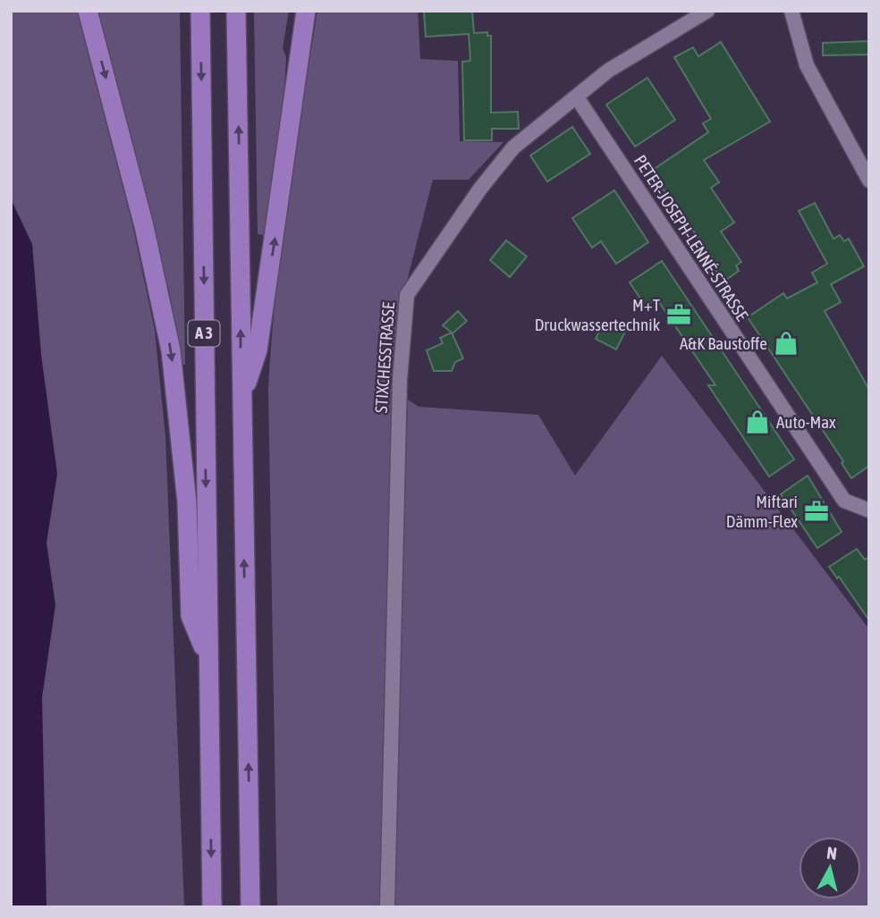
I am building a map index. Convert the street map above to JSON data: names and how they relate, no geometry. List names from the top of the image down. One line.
{"streets":{"highway":["A 3"],"street":["PETER-JOSEPH-LENNÉ-STRASSE","STIXCHESSTRASSE"]},"crossings":[["PETER-JOSEPH-LENNÉ-STRASSE","STIXCHESSTRASSE"]],"places":{"office":["M+T Druckwassertechnik","Miftari Dämm-Flex"],"shop":["A&K Baustoffe","Auto-Max"]},"north":"top"}
